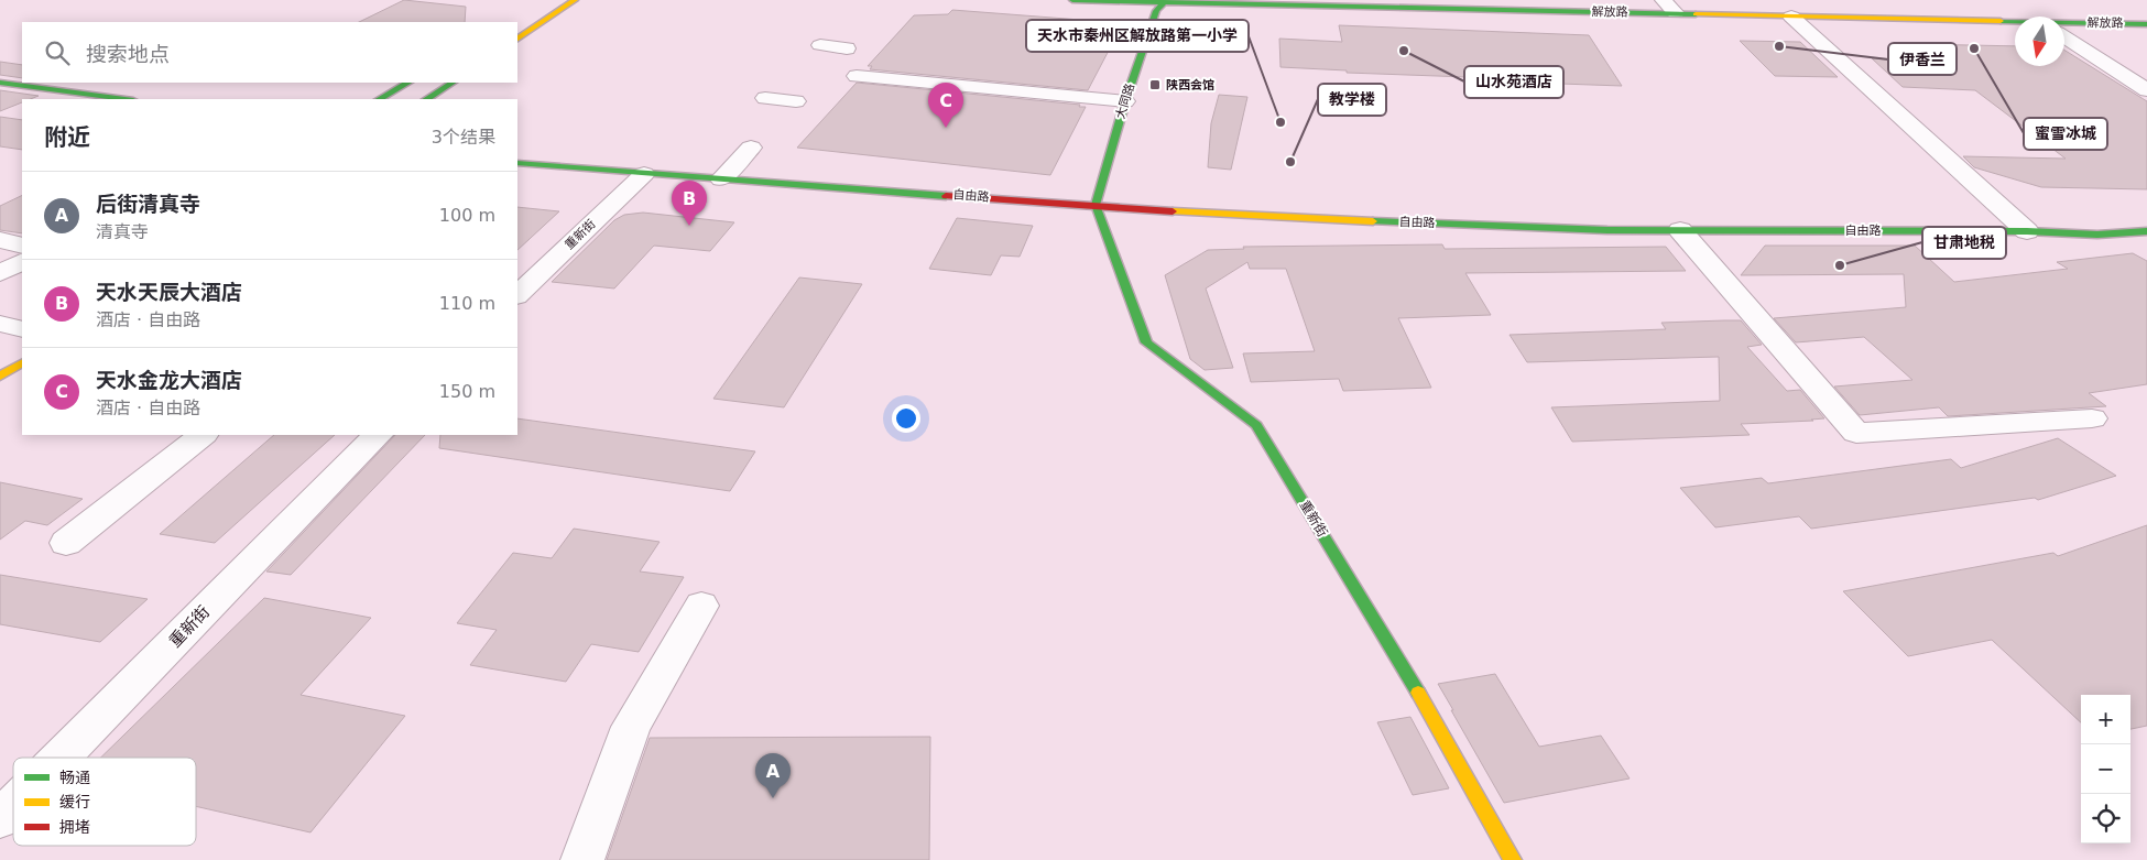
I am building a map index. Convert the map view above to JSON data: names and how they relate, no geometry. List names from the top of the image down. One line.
{"streets":{"main road":["解放路","大同路","自由路","重新街"]},"crossings":[["解放路","大同路"],["大同路","自由路"],["大同路","重新街"],["自由路","重新街"]],"places":{"other":["伊香兰","蜜雪冰城","山水苑酒店","天水市秦州区解放路第一小学","教学楼","甘肃地税"],"transit":["陕西会馆"]},"legend":["畅通","缓行","拥堵"],"north":"bottom","page":{"search":"搜索地点","pins":["C","B","A"],"heading":["附近","3个结果"],"list":[{"mark":"A","name":"后街清真寺","note":"清真寺","value":"100 m"},{"mark":"B","name":"天水天辰大酒店","note":"酒店 · 自由路","value":"110 m"},{"mark":"C","name":"天水金龙大酒店","note":"酒店 · 自由路","value":"150 m"}],"map_buttons":["+","−"]}}
